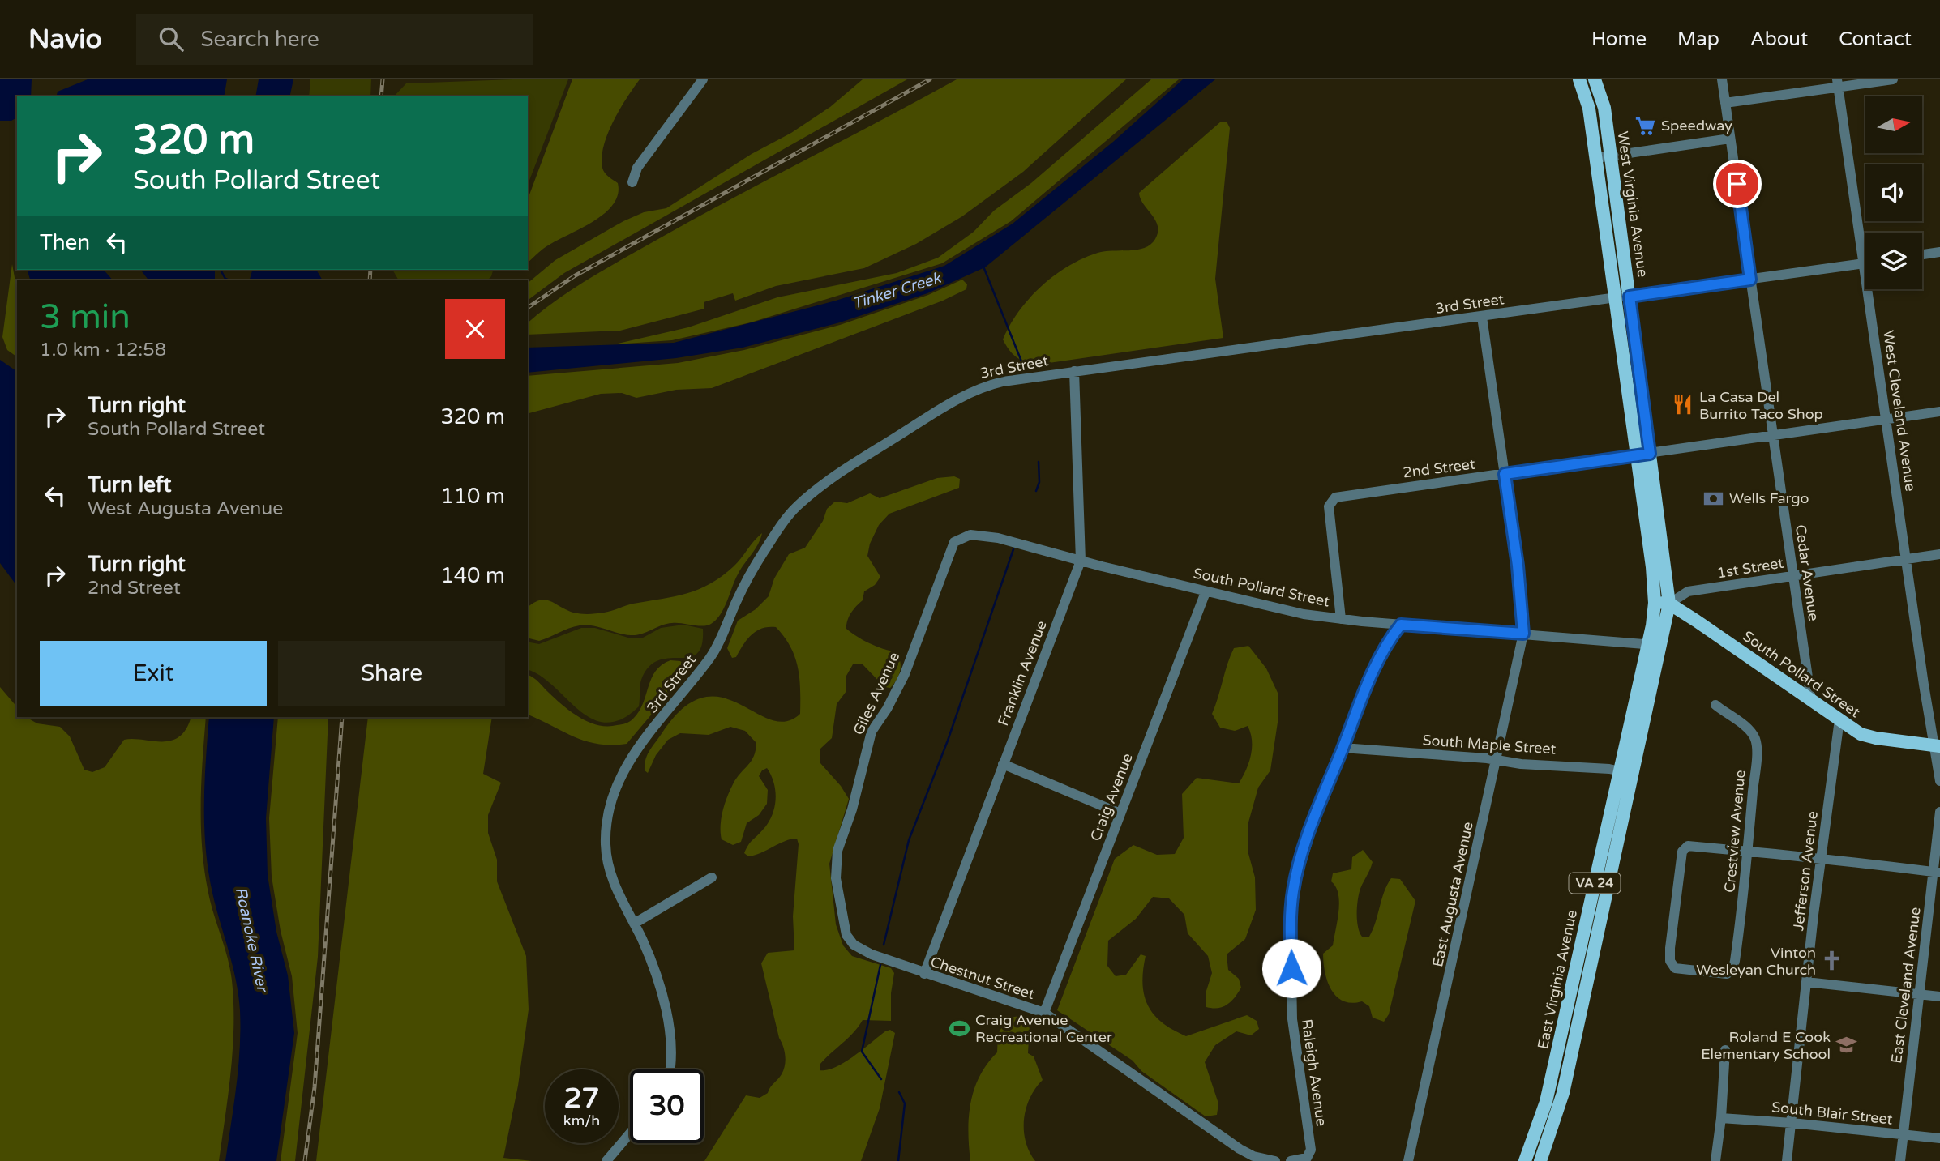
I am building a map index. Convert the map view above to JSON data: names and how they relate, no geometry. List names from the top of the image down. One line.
{"streets":{"main road":["West Virginia Avenue","South Pollard Street","VA 24","East Virginia Avenue"],"street":["3rd Street","West Cleveland Avenue","2nd Street","1st Street","Cedar Avenue","Franklin Avenue","Giles Avenue","South Maple Street","Craig Avenue","Crestview Avenue","Jefferson Avenue","East Augusta Avenue","Chestnut Street","East Cleveland Avenue","Raleigh Avenue","South Blair Street"]},"crossings":[["West Virginia Avenue","3rd Street"],["West Virginia Avenue","2nd Street"],["West Virginia Avenue","1st Street"],["West Virginia Avenue","South Pollard Street"],["West Virginia Avenue","East Virginia Avenue"],["3rd Street","West Cleveland Avenue"],["3rd Street","Cedar Avenue"],["3rd Street","Franklin Avenue"],["3rd Street","East Augusta Avenue"],["West Cleveland Avenue","2nd Street"],["West Cleveland Avenue","1st Street"],["West Cleveland Avenue","South Pollard Street"],["2nd Street","Cedar Avenue"],["2nd Street","South Pollard Street"],["2nd Street","East Augusta Avenue"],["1st Street","Cedar Avenue"],["1st Street","South Pollard Street"],["1st Street","East Virginia Avenue"],["Cedar Avenue","South Pollard Street"],["South Pollard Street","Franklin Avenue"],["South Pollard Street","Giles Avenue"],["South Pollard Street","Craig Avenue"],["South Pollard Street","Jefferson Avenue"],["South Pollard Street","East Augusta Avenue"],["South Pollard Street","East Virginia Avenue"],["South Pollard Street","Raleigh Avenue"],["Franklin Avenue","Chestnut Street"],["Giles Avenue","Chestnut Street"],["South Maple Street","East Augusta Avenue"],["South Maple Street","East Virginia Avenue"],["South Maple Street","Raleigh Avenue"],["Craig Avenue","Chestnut Street"],["Jefferson Avenue","South Blair Street"],["East Cleveland Avenue","South Blair Street"]],"water":["Tinker Creek","Roanoke River"],"places":{"supermarket":["Speedway"],"restaurant":["La Casa Del Burrito Taco Shop"],"bank":["Wells Fargo"],"church":["Vinton Wesleyan Church"],"sports":["Craig Avenue Recreational Center"],"school or university":["Roland E Cook Elementary School"]},"north":"right","page":{"header":"Navio","search":"Search here","nav":["Home","Map","About","Contact"],"turn":["320 m","South Pollard Street"],"then":"Then","heading":["3 min","1.0 km · 12:58"],"list":[{"name":"Turn right","note":"South Pollard Street","value":"320 m"},{"name":"Turn left","note":"West Augusta Avenue","value":"110 m"},{"name":"Turn right","note":"2nd Street","value":"140 m"}],"buttons":["Exit","Share"],"speed":"27 km/h","limit":"30"}}
